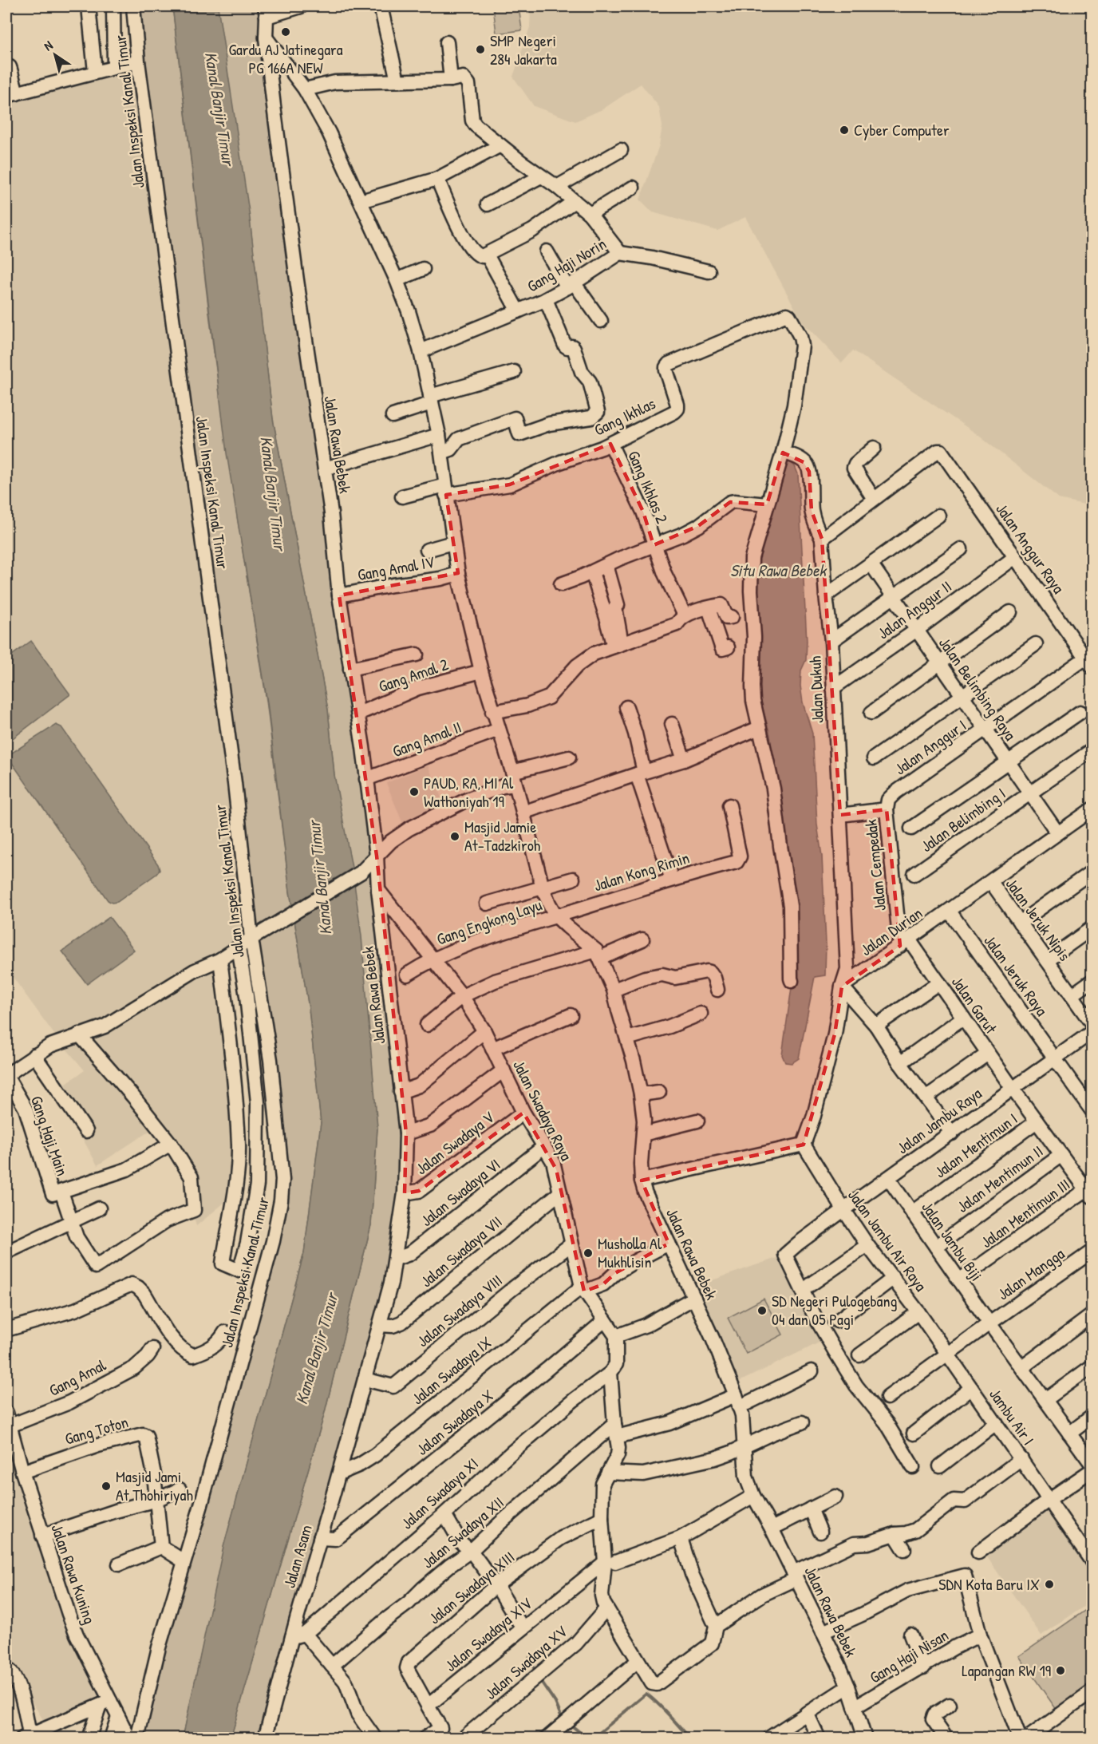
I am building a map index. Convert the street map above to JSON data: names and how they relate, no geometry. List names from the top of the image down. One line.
{"streets":{"street":["Jalan Inspeksi Kanal Timur","Gang Haji Norin","Gang Ikhlas","Jalan Rawa Bebek","Gang Ikhlas 2","Jalan Anggur Raya","Gang Amal IV","Jalan Anggur II","Gang Amal 2","Jalan Belimbing Raya","Jalan Dukuh","Gang Amal II","Jalan Anggur I","Jalan Belimbing I","Jalan Cempedak","Jalan Kong Rimin","Jalan Jeruk Nipis","Gang Engkong Layu","Jalan Durian","Jalan Jeruk Raya","Jalan Garut","Jalan Swadaya Raya","Jalan Jambu Raya","Gang Haji Main","Jalan Swadaya V","Jalan Mentimun I","Jalan Mentimun II","Jalan Swadaya VI","Jalan Mentimun III","Jalan Jambu Air Raya","Jalan Jambu Biji","Jalan Swadaya VII","Jalan Mangga","Jalan Swadaya VIII","Jalan Swadaya IX","Gang Amal","Jambu Air I","Jalan Swadaya X","Gang Toton","Jalan Swadaya XI","Jalan Swadaya XII","Jalan Asam","Jalan Rawa Kuning","Jalan Swadaya XIII","Jalan Swadaya XIV","Gang Haji Nisan","Jalan Swadaya XV"]},"crossings":[["Gang Haji Norin","Jalan Rawa Bebek"],["Gang Ikhlas","Jalan Rawa Bebek"],["Gang Ikhlas","Gang Ikhlas 2"],["Gang Ikhlas","Jalan Dukuh"],["Jalan Rawa Bebek","Gang Amal IV"],["Jalan Rawa Bebek","Gang Amal 2"],["Jalan Rawa Bebek","Gang Amal II"],["Jalan Rawa Bebek","Jalan Kong Rimin"],["Jalan Rawa Bebek","Gang Engkong Layu"],["Jalan Rawa Bebek","Jalan Swadaya Raya"],["Jalan Rawa Bebek","Jalan Swadaya V"],["Jalan Rawa Bebek","Jalan Swadaya VI"],["Jalan Rawa Bebek","Jalan Swadaya VII"],["Jalan Rawa Bebek","Jalan Swadaya VIII"],["Jalan Rawa Bebek","Jalan Swadaya IX"],["Jalan Rawa Bebek","Jalan Asam"],["Jalan Rawa Bebek","Jalan Swadaya XIV"],["Jalan Rawa Bebek","Gang Haji Nisan"],["Jalan Anggur Raya","Jalan Anggur II"],["Jalan Anggur Raya","Jalan Anggur I"],["Jalan Anggur II","Jalan Belimbing Raya"],["Jalan Anggur II","Jalan Dukuh"],["Jalan Belimbing Raya","Jalan Anggur I"],["Jalan Belimbing Raya","Jalan Belimbing I"],["Jalan Belimbing Raya","Jalan Durian"],["Jalan Dukuh","Jalan Durian"],["Jalan Anggur I","Jalan Cempedak"],["Jalan Cempedak","Jalan Durian"],["Jalan Cempedak","Jalan Garut"],["Jalan Kong Rimin","Gang Engkong Layu"],["Jalan Jeruk Nipis","Jalan Durian"],["Gang Engkong Layu","Jalan Swadaya Raya"],["Jalan Durian","Jalan Jeruk Raya"],["Jalan Durian","Jalan Garut"],["Jalan Jeruk Raya","Jalan Jambu Raya"],["Jalan Garut","Jalan Jambu Raya"],["Jalan Garut","Jalan Mentimun I"],["Jalan Garut","Jalan Mentimun II"],["Jalan Garut","Jalan Mentimun III"],["Jalan Swadaya Raya","Jalan Swadaya V"],["Jalan Swadaya Raya","Jalan Swadaya VI"],["Jalan Swadaya Raya","Jalan Swadaya VII"],["Jalan Swadaya Raya","Jalan Swadaya VIII"],["Jalan Swadaya Raya","Jalan Swadaya IX"],["Jalan Swadaya Raya","Jalan Swadaya X"],["Jalan Jambu Raya","Jalan Jambu Air Raya"],["Jalan Jambu Raya","Jalan Jambu Biji"],["Jalan Mentimun I","Jalan Jambu Biji"],["Jalan Mentimun II","Jalan Jambu Biji"],["Jalan Mentimun III","Jalan Jambu Biji"],["Jalan Jambu Air Raya","Jalan Mangga"],["Jalan Jambu Air Raya","Jambu Air I"],["Jalan Jambu Biji","Jalan Mangga"],["Jalan Mangga","Jambu Air I"],["Jalan Swadaya VIII","Jalan Asam"],["Jalan Swadaya IX","Jalan Asam"],["Gang Amal","Jalan Rawa Kuning"],["Jalan Swadaya X","Jalan Asam"],["Gang Toton","Jalan Rawa Kuning"],["Jalan Swadaya XI","Jalan Asam"],["Jalan Swadaya XIII","Jalan Swadaya XIV"]],"water":["Kanal Banjir Timur","Situ Rawa Bebek"],"places":["Gardu AJ Jatinegara PG 166A NEW","SMP Negeri 284 Jakarta","Cyber Computer","PAUD, RA, MI Al Wathoniyah 19","Masjid Jamie At-Tadzkiroh","Musholla Al Mukhlisin","SD Negeri Pulogebang 04 dan 05 Pagi","Masjid Jami At Thohiriyah","SDN Kota Baru IX","Lapangan RW 19"],"north":"top left"}
